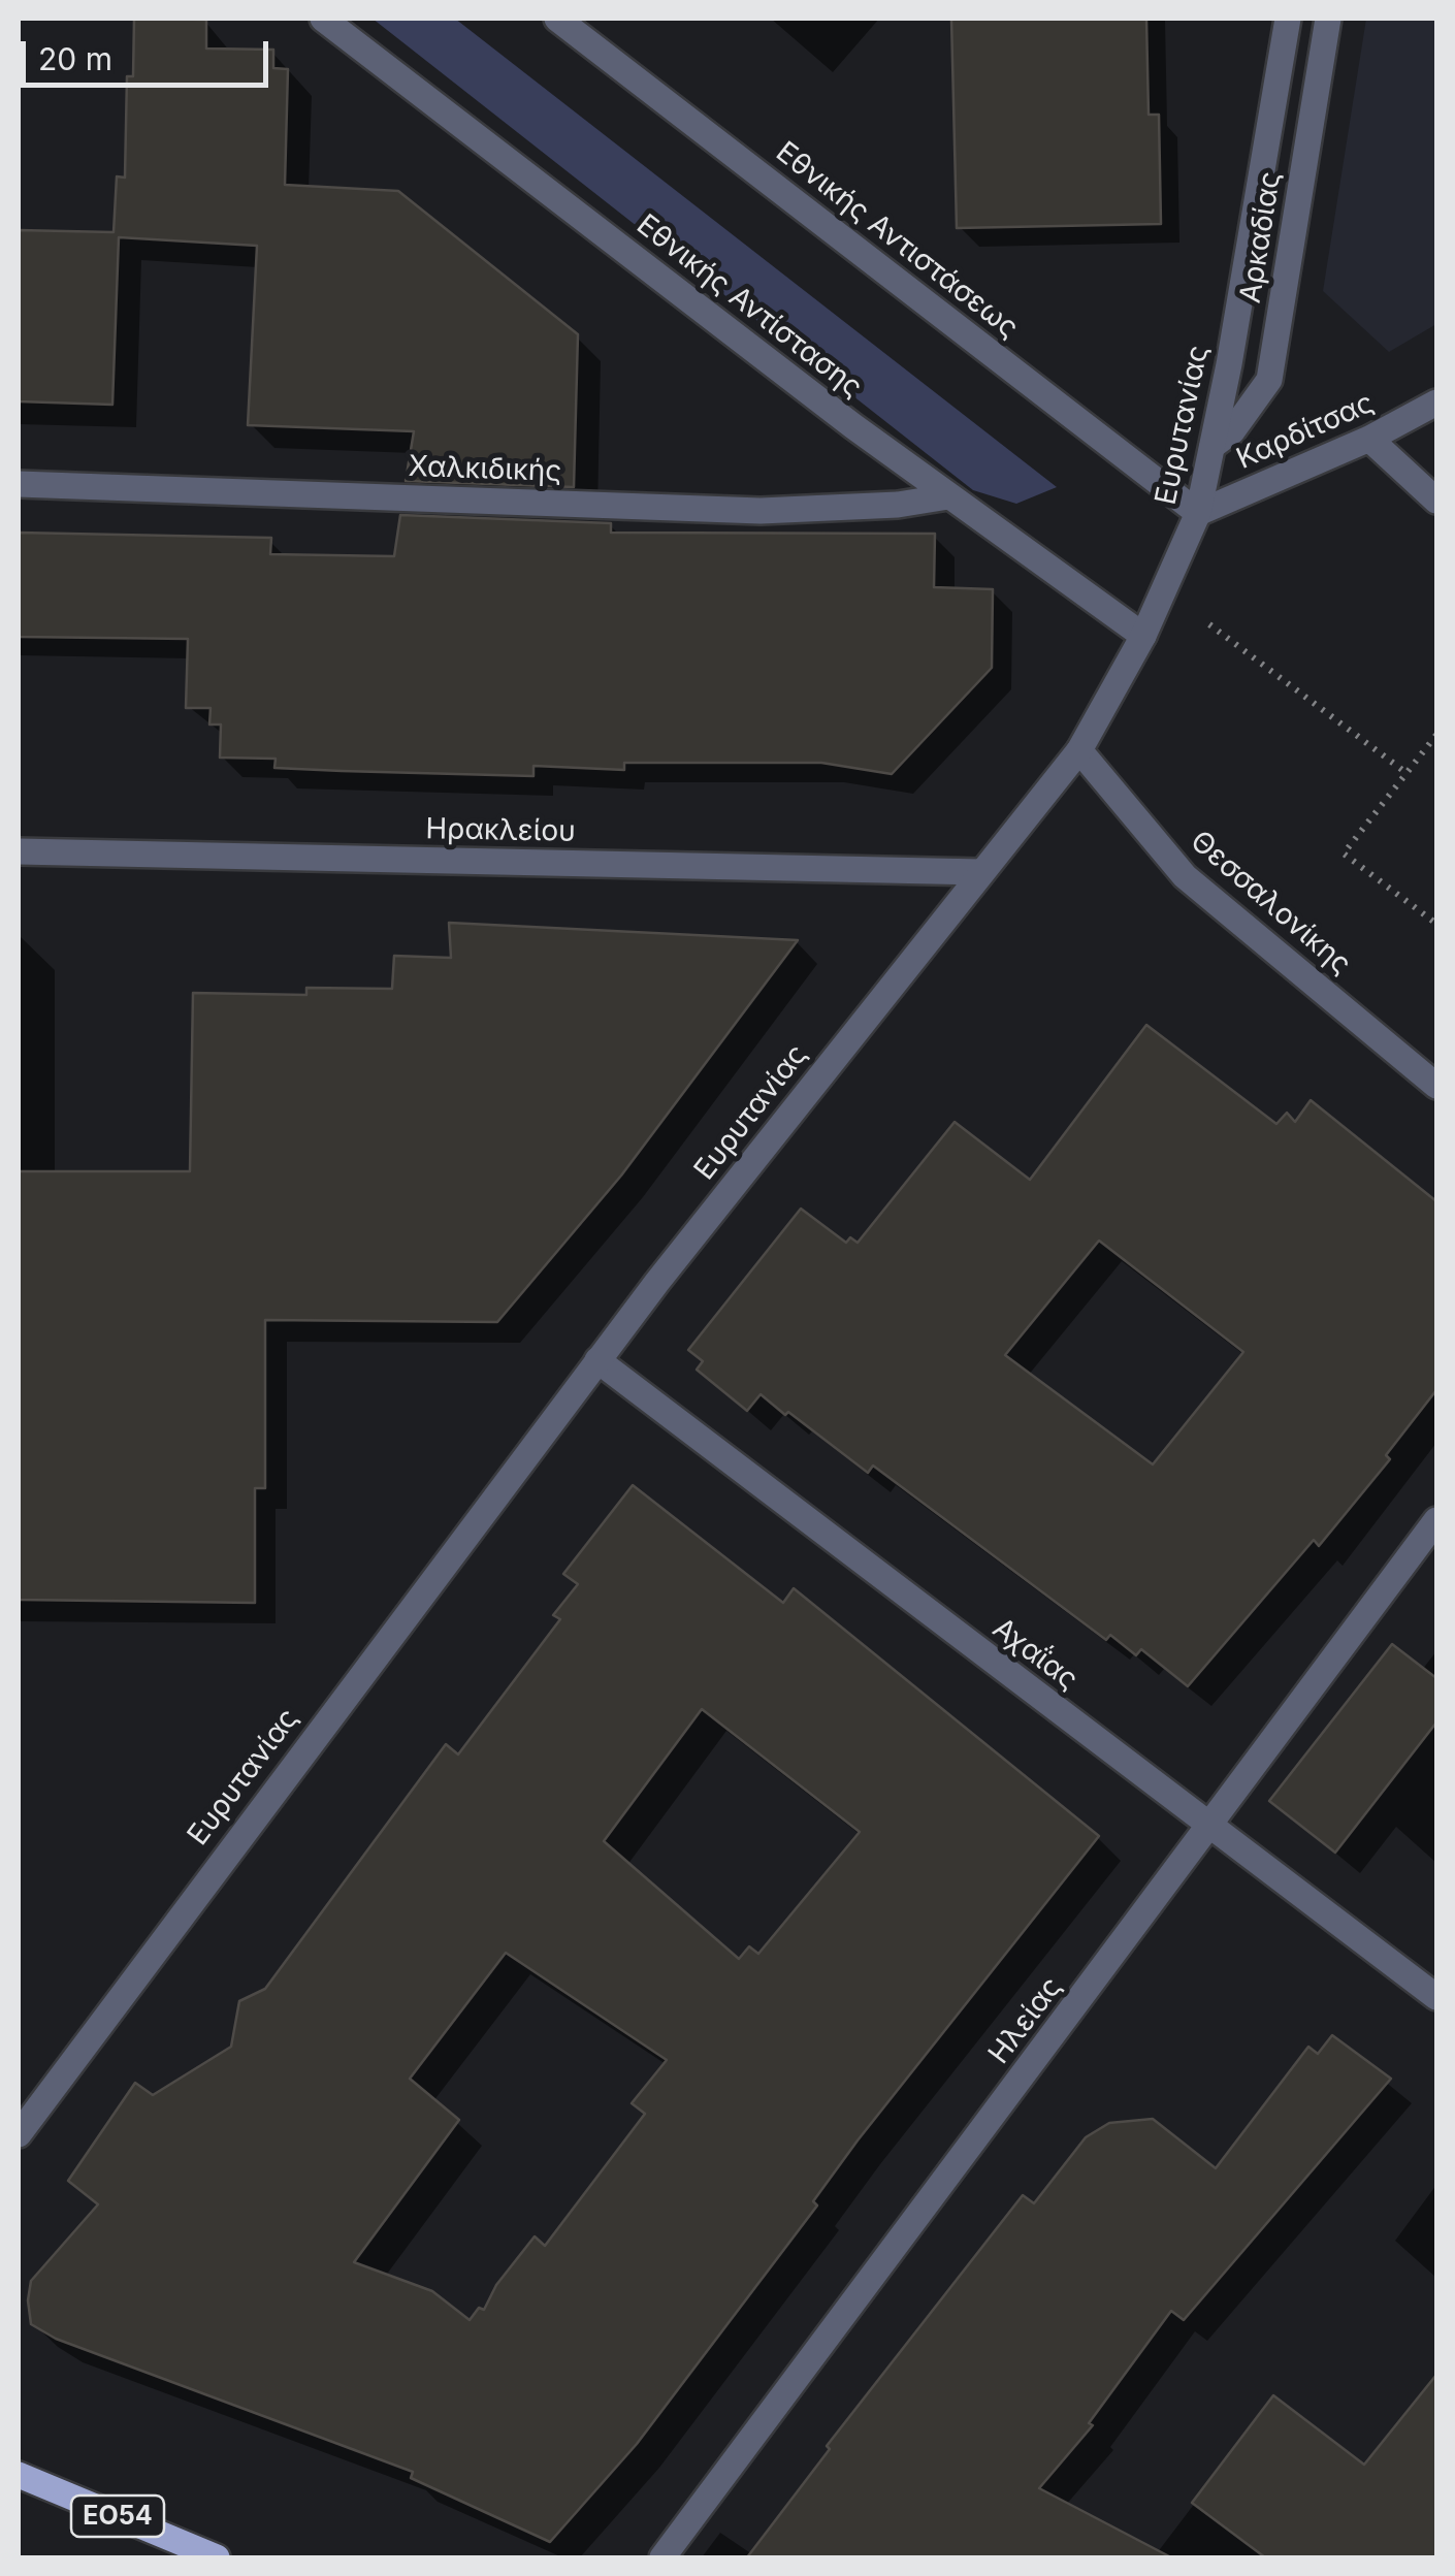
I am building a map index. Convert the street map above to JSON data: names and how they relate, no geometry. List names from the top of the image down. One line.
{"streets":{"main road":["ΕΟ54"],"street":["Αρκαδίας","Εθνικής Αντιστάσεως","Εθνικής Αντίστασης","Ευρυτανίας","Καρδίτσας","Χαλκιδικής","Ηρακλείου","Θεσσαλονίκης","Αχαΐας","Ηλείας"]},"crossings":[["Αρκαδίας","Ευρυτανίας"],["Εθνικής Αντιστάσεως","Ευρυτανίας"],["Εθνικής Αντιστάσεως","Καρδίτσας"],["Εθνικής Αντίστασης","Ευρυτανίας"],["Εθνικής Αντίστασης","Χαλκιδικής"],["Ευρυτανίας","Καρδίτσας"],["Ευρυτανίας","Ηρακλείου"],["Ευρυτανίας","Θεσσαλονίκης"],["Ευρυτανίας","Αχαΐας"],["Αχαΐας","Ηλείας"]],"scale_bar":"20 m"}
